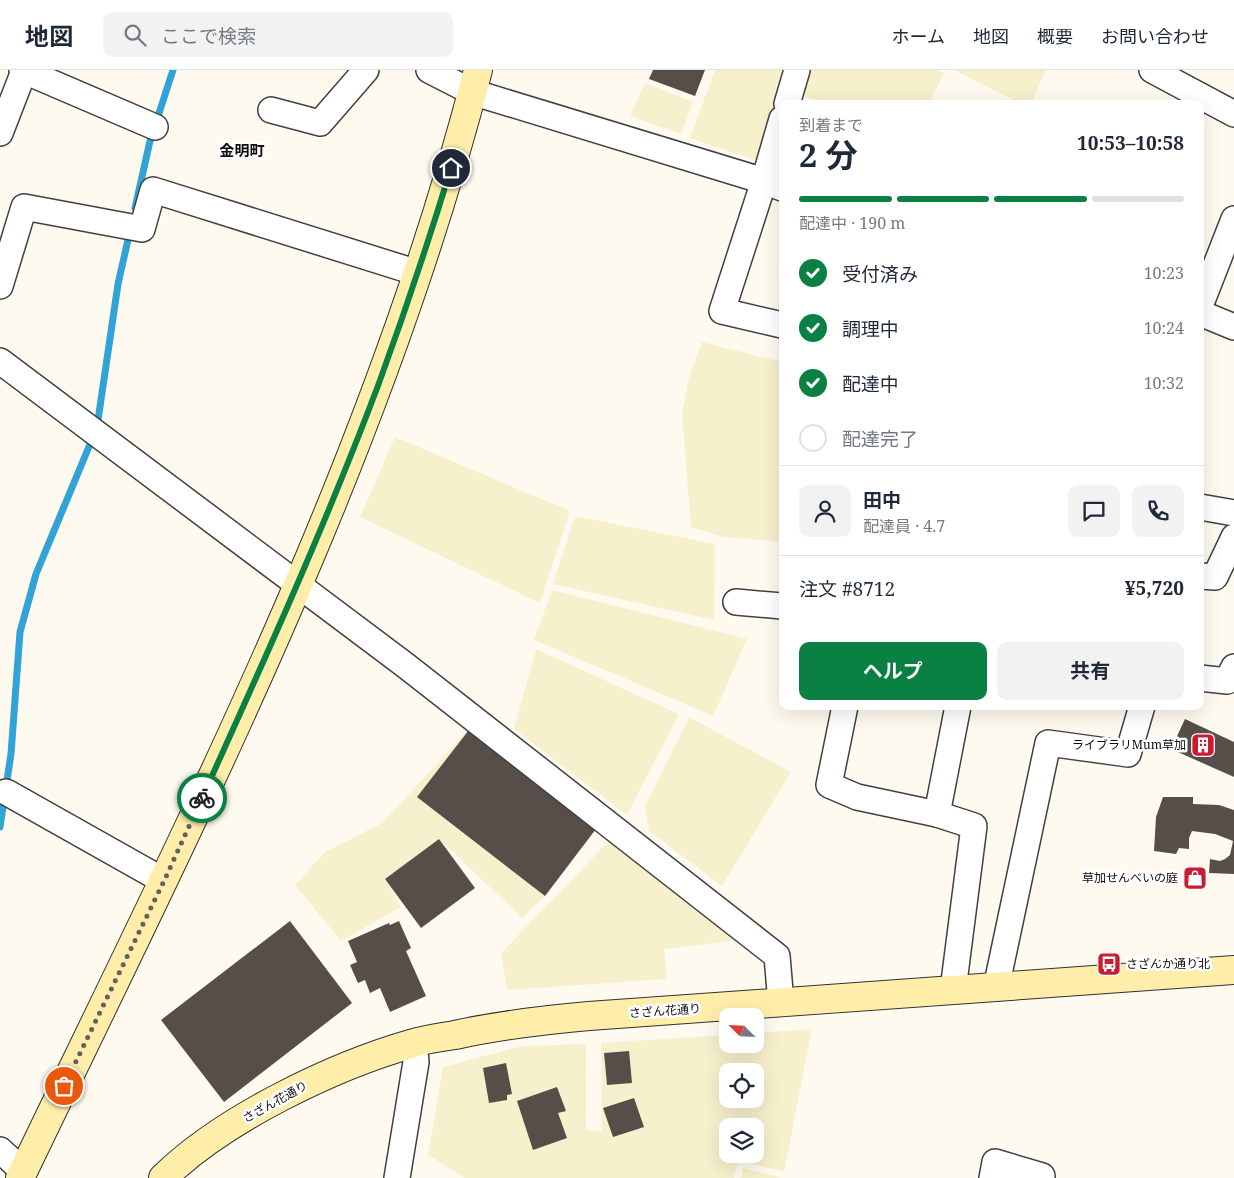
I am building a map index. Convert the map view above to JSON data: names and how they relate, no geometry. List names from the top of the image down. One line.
{"streets":{"street":["さざん花通り"]},"districts":["金明町"],"places":{"building":["ライブラリMum草加"],"shop":["草加せんべいの庭"],"bus stop":["さざんか通り北"]},"north":"top left","page":{"header":"地図","search":"ここで検索","nav":["ホーム","地図","概要","お問い合わせ"],"heading":["2 分","到着まで","10:53–10:58"],"panel":["田中","配達員 · 4.7","注文 #8712","¥5,720"],"bar":"配達中 · 190 m","list":[["受付済み","10:23"],["調理中","10:24"],["配達中","10:32"],"配達完了"],"buttons":["ヘルプ","共有"]}}
